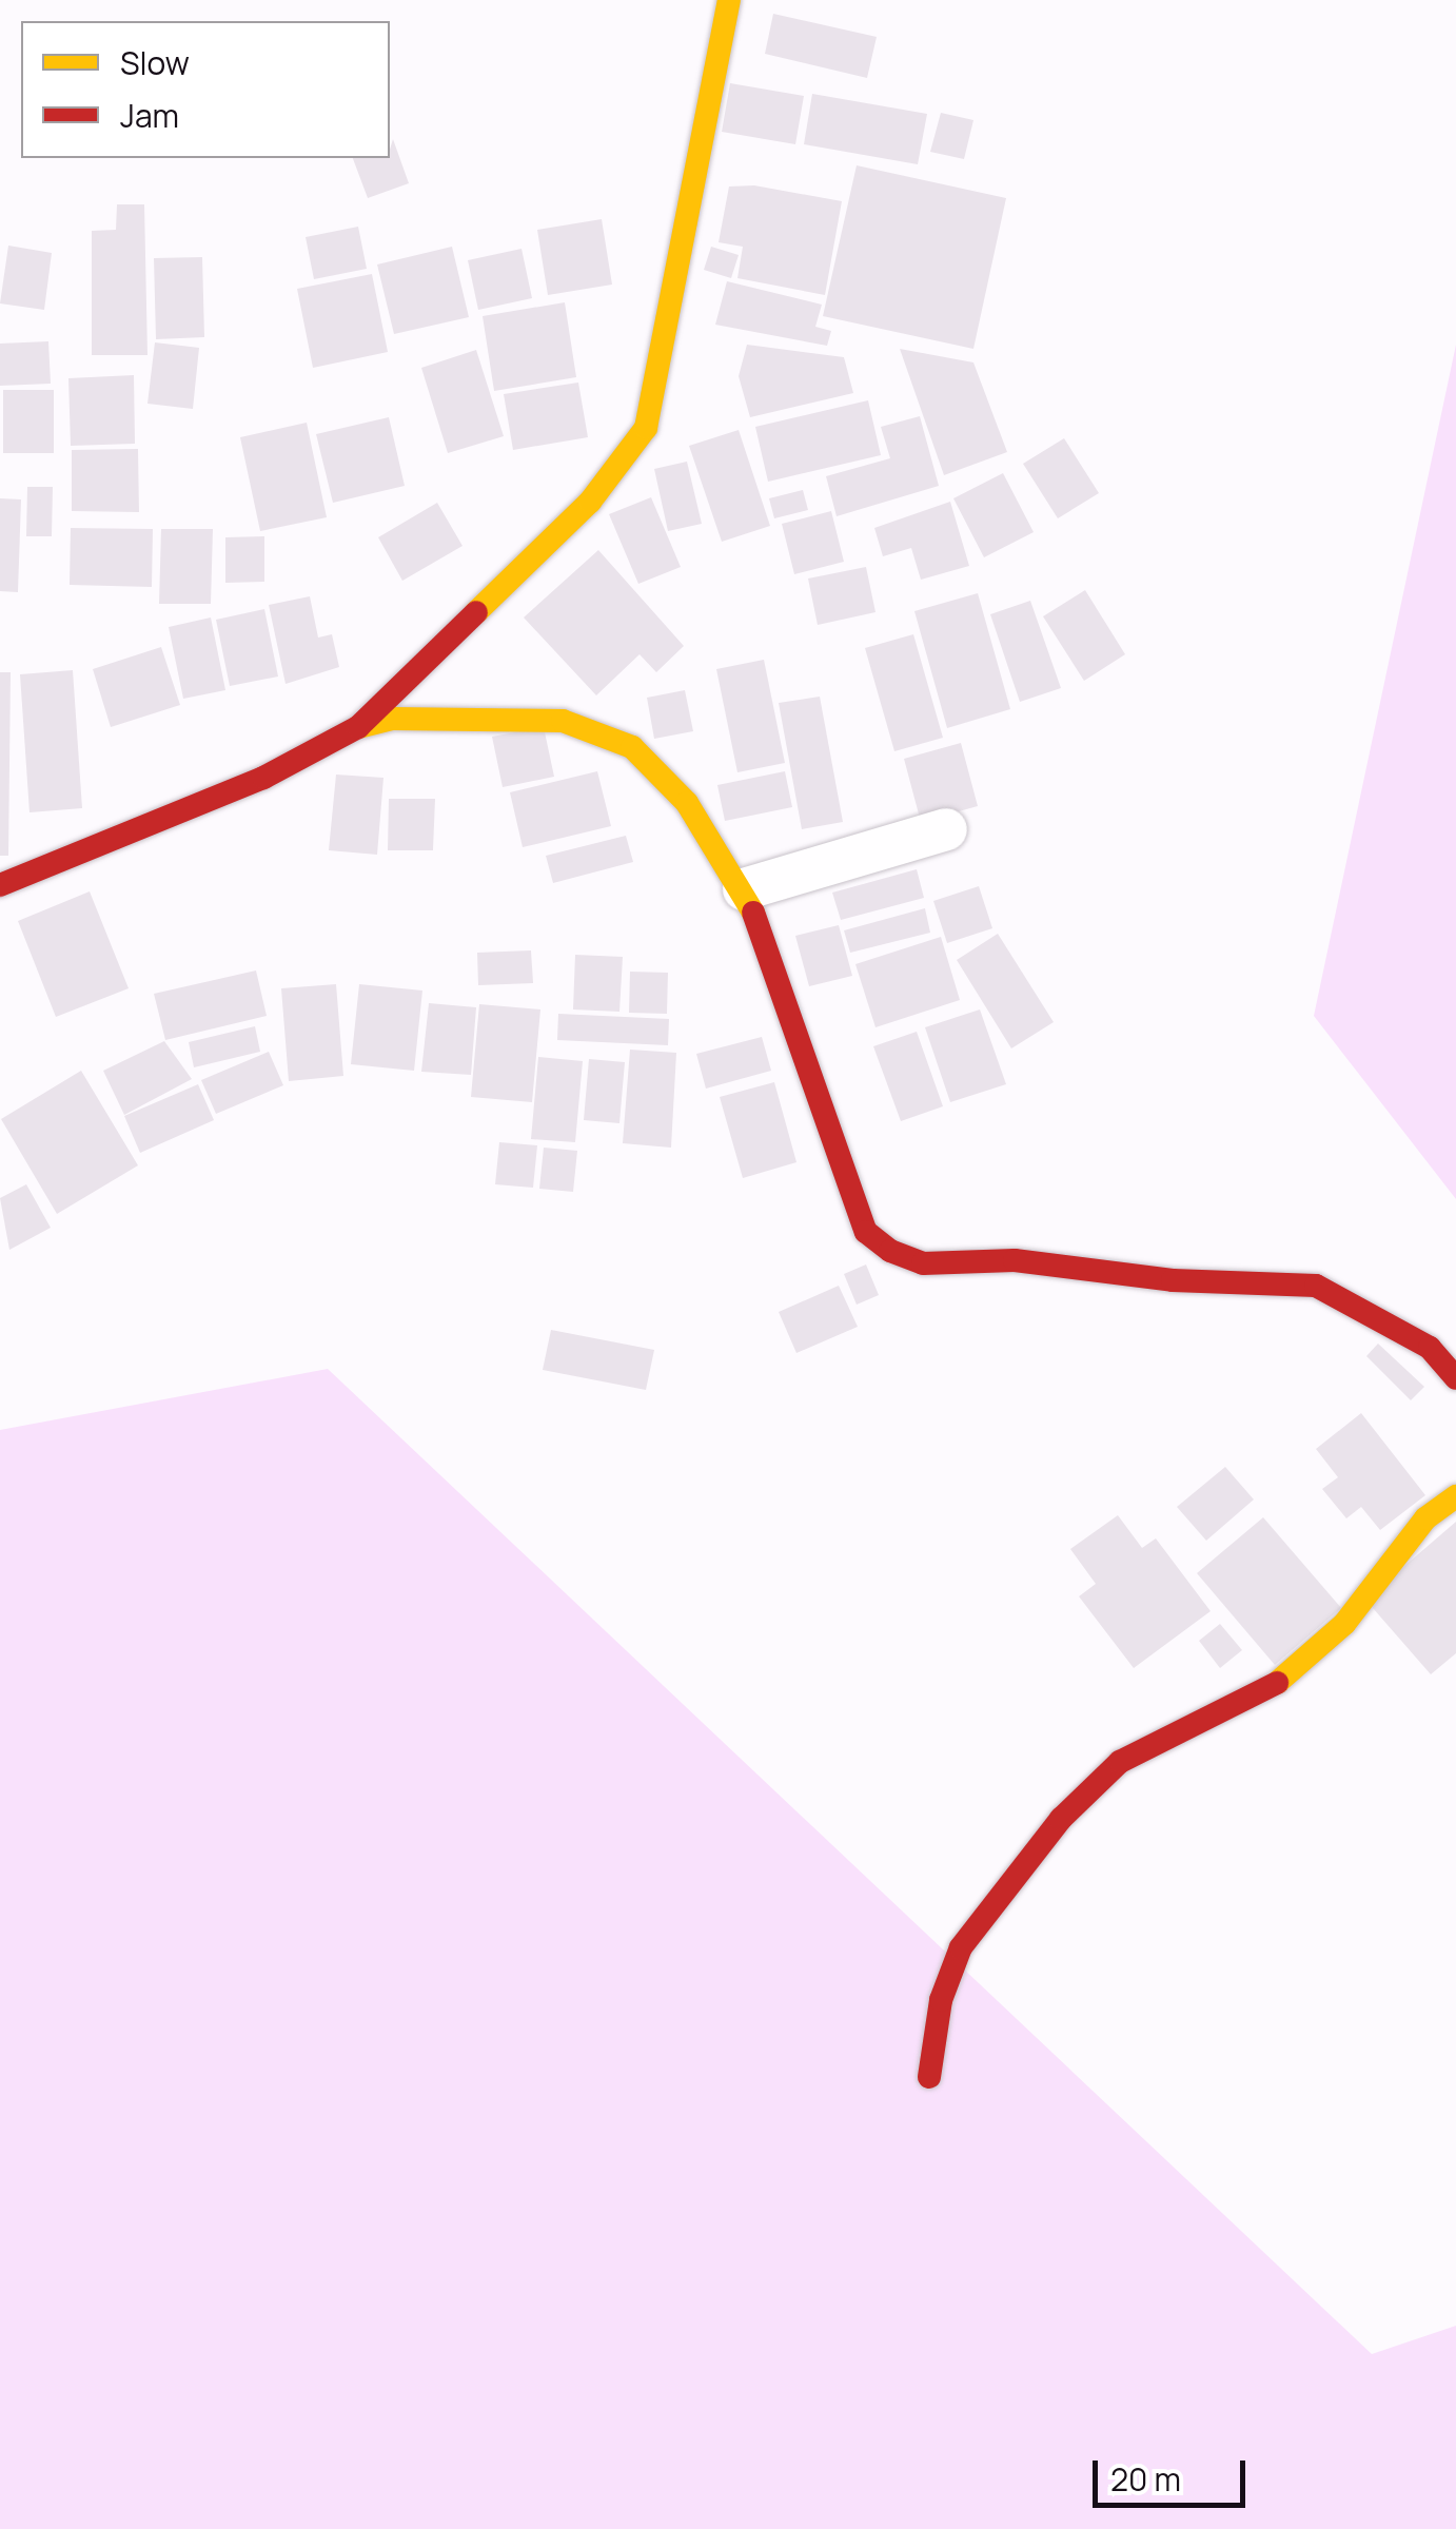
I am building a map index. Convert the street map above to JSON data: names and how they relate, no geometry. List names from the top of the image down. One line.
{"legend":["Slow","Jam"],"scale_bar":"20 m"}
